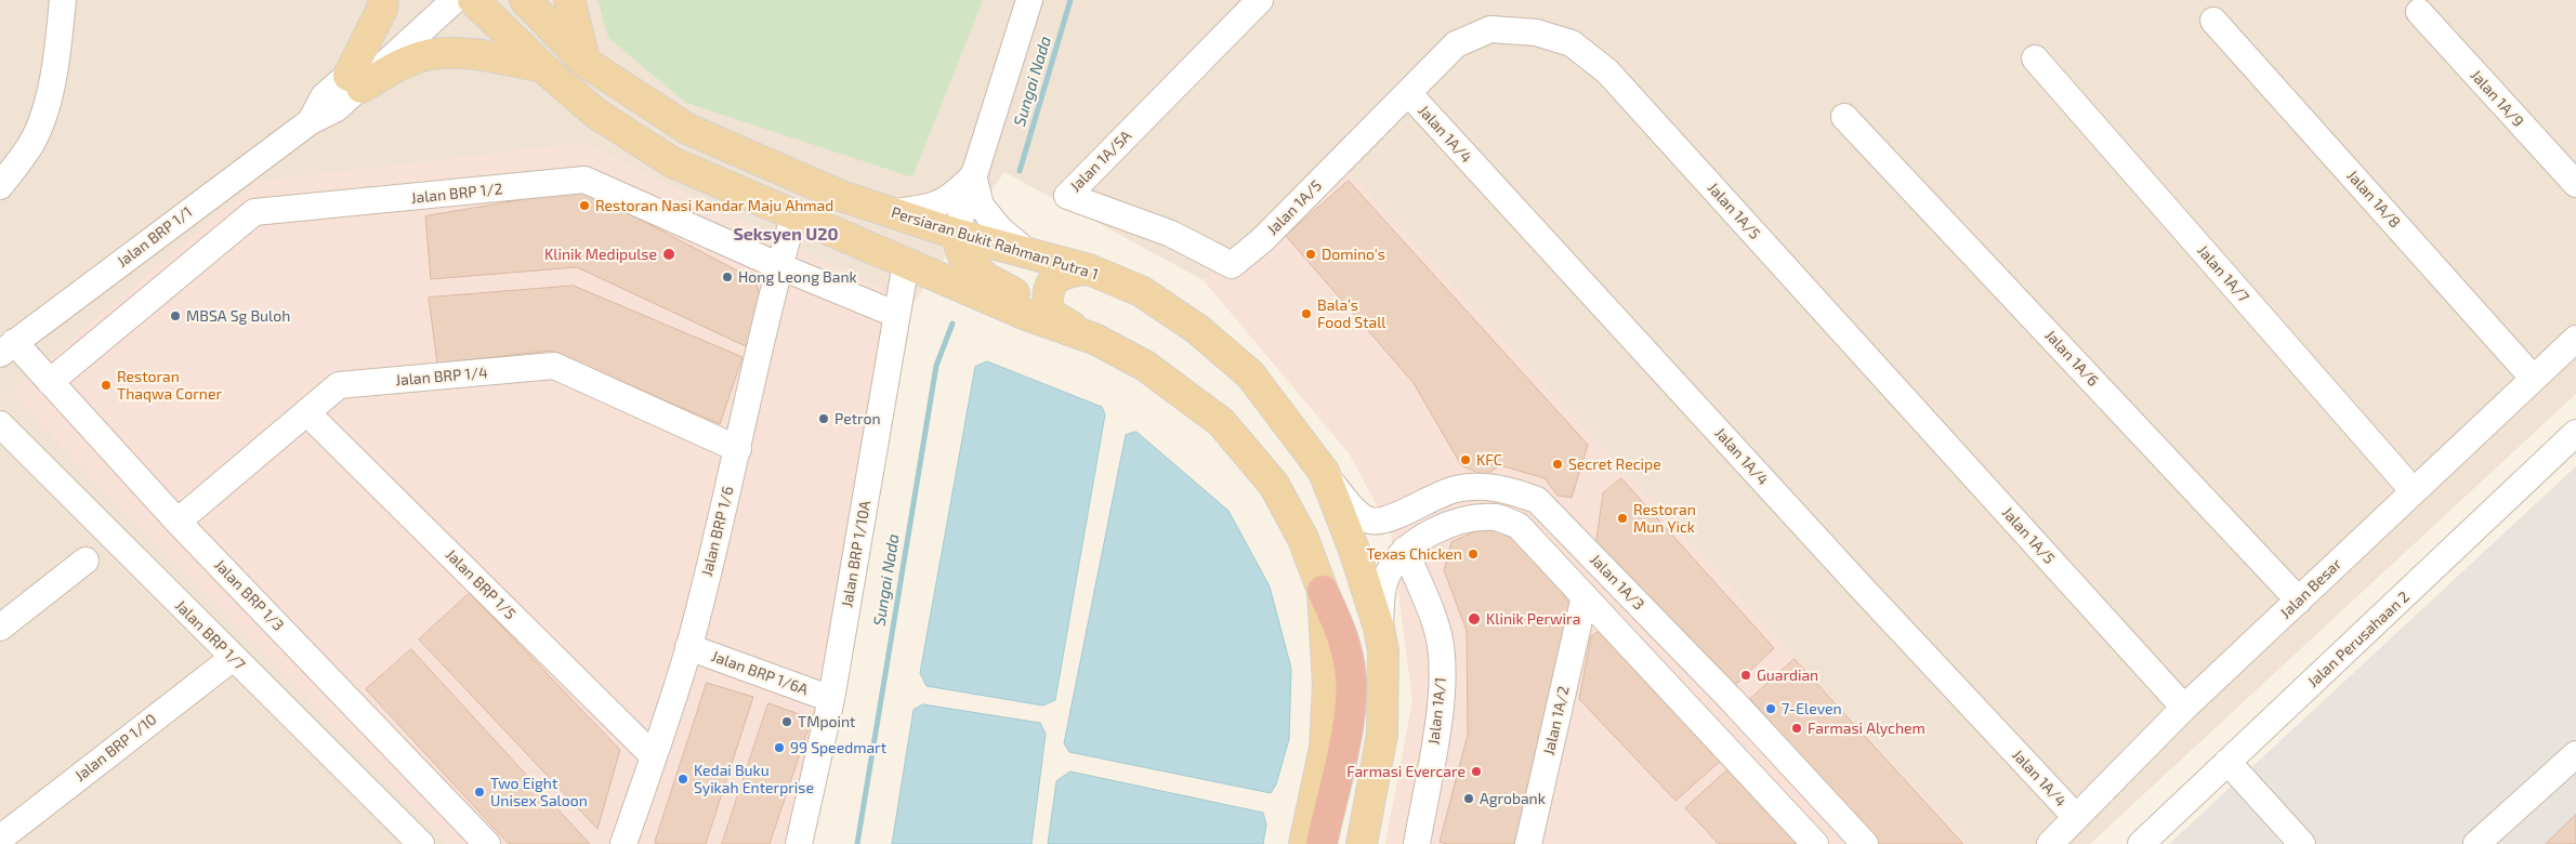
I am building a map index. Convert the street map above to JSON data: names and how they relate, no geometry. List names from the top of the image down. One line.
{"streets":{"main road":["Persiaran Bukit Rahman Putra 1"],"street":["Jalan 1A/9","Jalan 1A/4","Jalan 1A/5A","Jalan BRP 1/2","Jalan 1A/8","Jalan 1A/5","Jalan BRP 1/1","Jalan 1A/7","Jalan 1A/6","Jalan BRP 1/4","Jalan BRP 1/6","Jalan BRP 1/10A","Jalan 1A/3","Jalan BRP 1/5","Jalan Besar","Jalan BRP 1/3","Jalan BRP 1/7","Jalan Perusahaan 2","Jalan BRP 1/6A","Jalan 1A/1","Jalan 1A/2","Jalan BRP 1/10"]},"crossings":[["Jalan 1A/4","Jalan 1A/5"],["Jalan 1A/4","Jalan Besar"],["Jalan 1A/5A","Jalan 1A/5"],["Jalan BRP 1/2","Jalan BRP 1/6"],["Jalan BRP 1/2","Jalan BRP 1/10A"],["Jalan BRP 1/2","Jalan BRP 1/3"],["Jalan 1A/8","Jalan Besar"],["Jalan 1A/5","Jalan Besar"],["Jalan BRP 1/1","Jalan BRP 1/3"],["Persiaran Bukit Rahman Putra 1","Jalan 1A/3"],["Jalan 1A/7","Jalan Besar"],["Jalan 1A/6","Jalan Besar"],["Jalan BRP 1/4","Jalan BRP 1/6"],["Jalan BRP 1/4","Jalan BRP 1/5"],["Jalan BRP 1/4","Jalan BRP 1/3"],["Jalan BRP 1/6","Jalan BRP 1/5"],["Jalan BRP 1/6","Jalan BRP 1/6A"],["Jalan BRP 1/10A","Jalan BRP 1/6A"],["Jalan BRP 1/7","Jalan BRP 1/10"]],"districts":["Seksyen U20"],"water":["Sungai Nada"],"places":["Restoran Nasi Kandar Maju Ahmad","Klinik Medipulse","Domino's","Hong Leong Bank","Bala’s Food Stall","MBSA Sg Buloh","Restoran Thaqwa Corner","Petron","KFC","Secret Recipe","Restoran Mun Yick","Texas Chicken","Klinik Perwira","Guardian","7-Eleven","TMpoint","Farmasi Alychem","99 Speedmart","Farmasi Evercare","Kedai Buku Syikah Enterprise","Two Eight Unisex Saloon","Agrobank"]}
